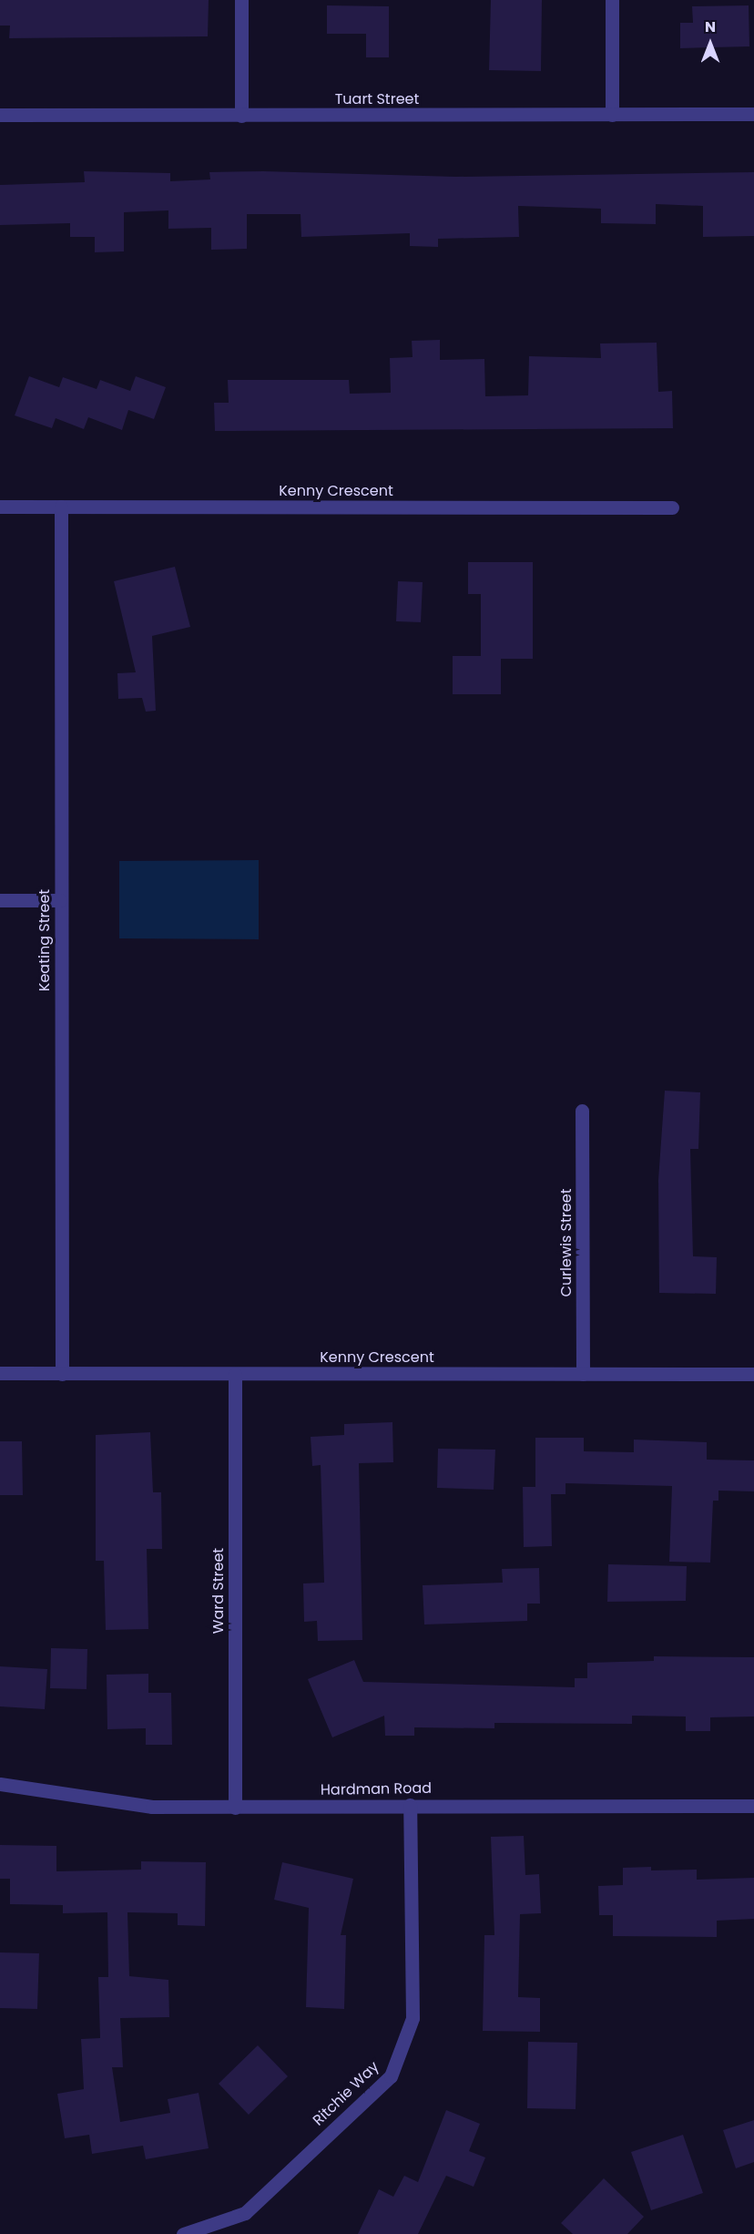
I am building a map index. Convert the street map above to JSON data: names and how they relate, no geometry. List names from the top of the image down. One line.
{"streets":{"street":["Tuart Street","Kenny Crescent","Keating Street","Curlewis Street","Ward Street","Hardman Road","Ritchie Way"]},"crossings":[["Kenny Crescent","Keating Street"],["Kenny Crescent","Curlewis Street"],["Kenny Crescent","Ward Street"],["Ward Street","Hardman Road"],["Hardman Road","Ritchie Way"]],"north":"top"}
